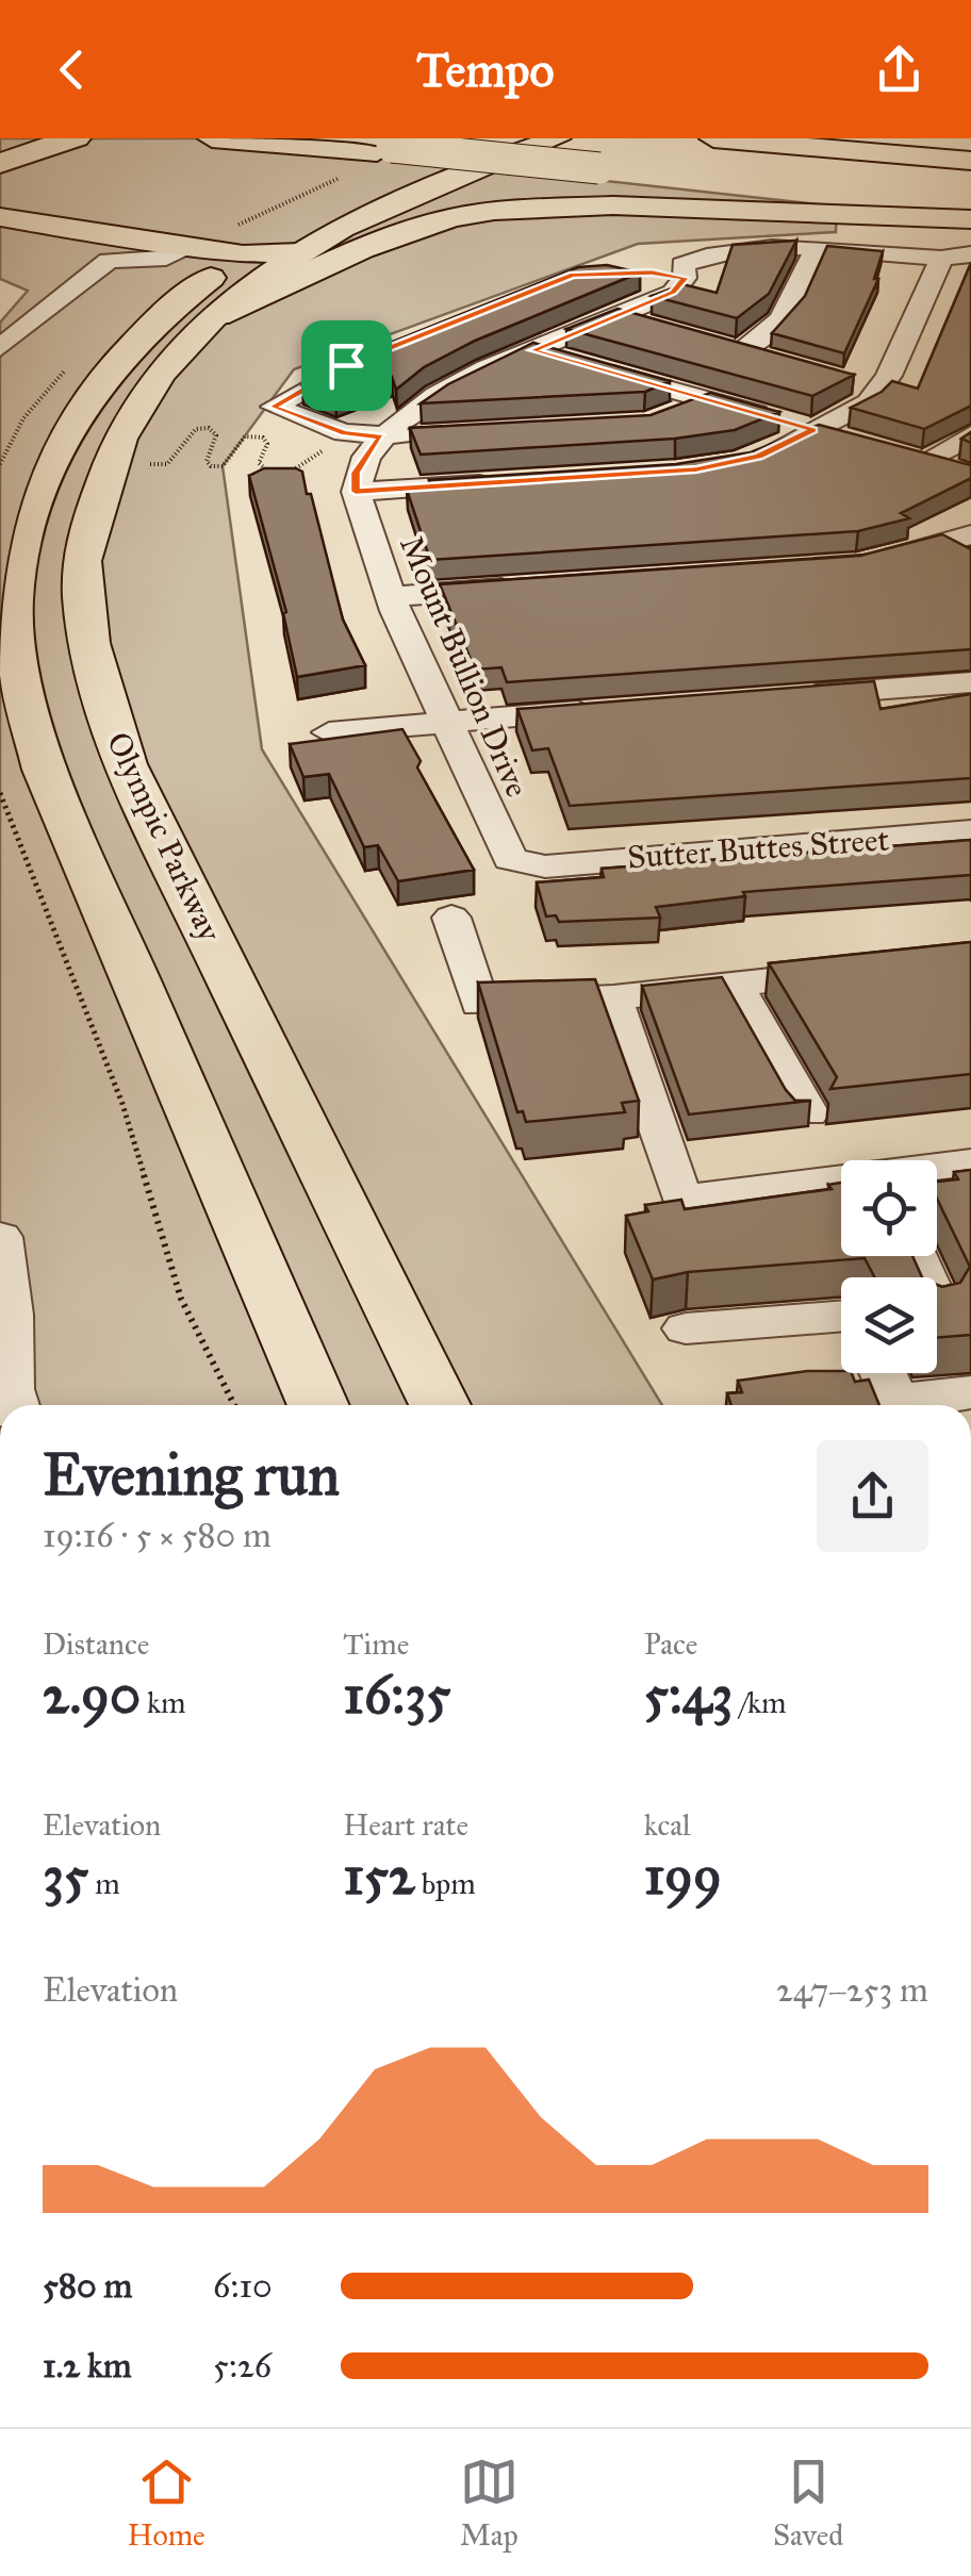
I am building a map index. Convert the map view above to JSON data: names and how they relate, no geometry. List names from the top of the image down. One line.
{"streets":{"main road":["Olympic Parkway"],"street":["Mount Bullion Drive","Sutter Buttes Street"]},"crossings":[["Mount Bullion Drive","Sutter Buttes Street"]],"page":{"header":"Tempo","heading":["Evening run","19:16 · 5 × 580 m"],"stats":[["Distance","2.90 km"],["Time","16:35"],["Pace","5:43 /km"],["Elevation","35 m"],["Heart rate","152 bpm"],["kcal","199"]],"chart":["Elevation","247–253 m"],"list":[{"name":"580 m","note":"6:10"},{"name":"1.2 km","note":"5:26"}],"tabs":["Home","Map","Saved"]}}
